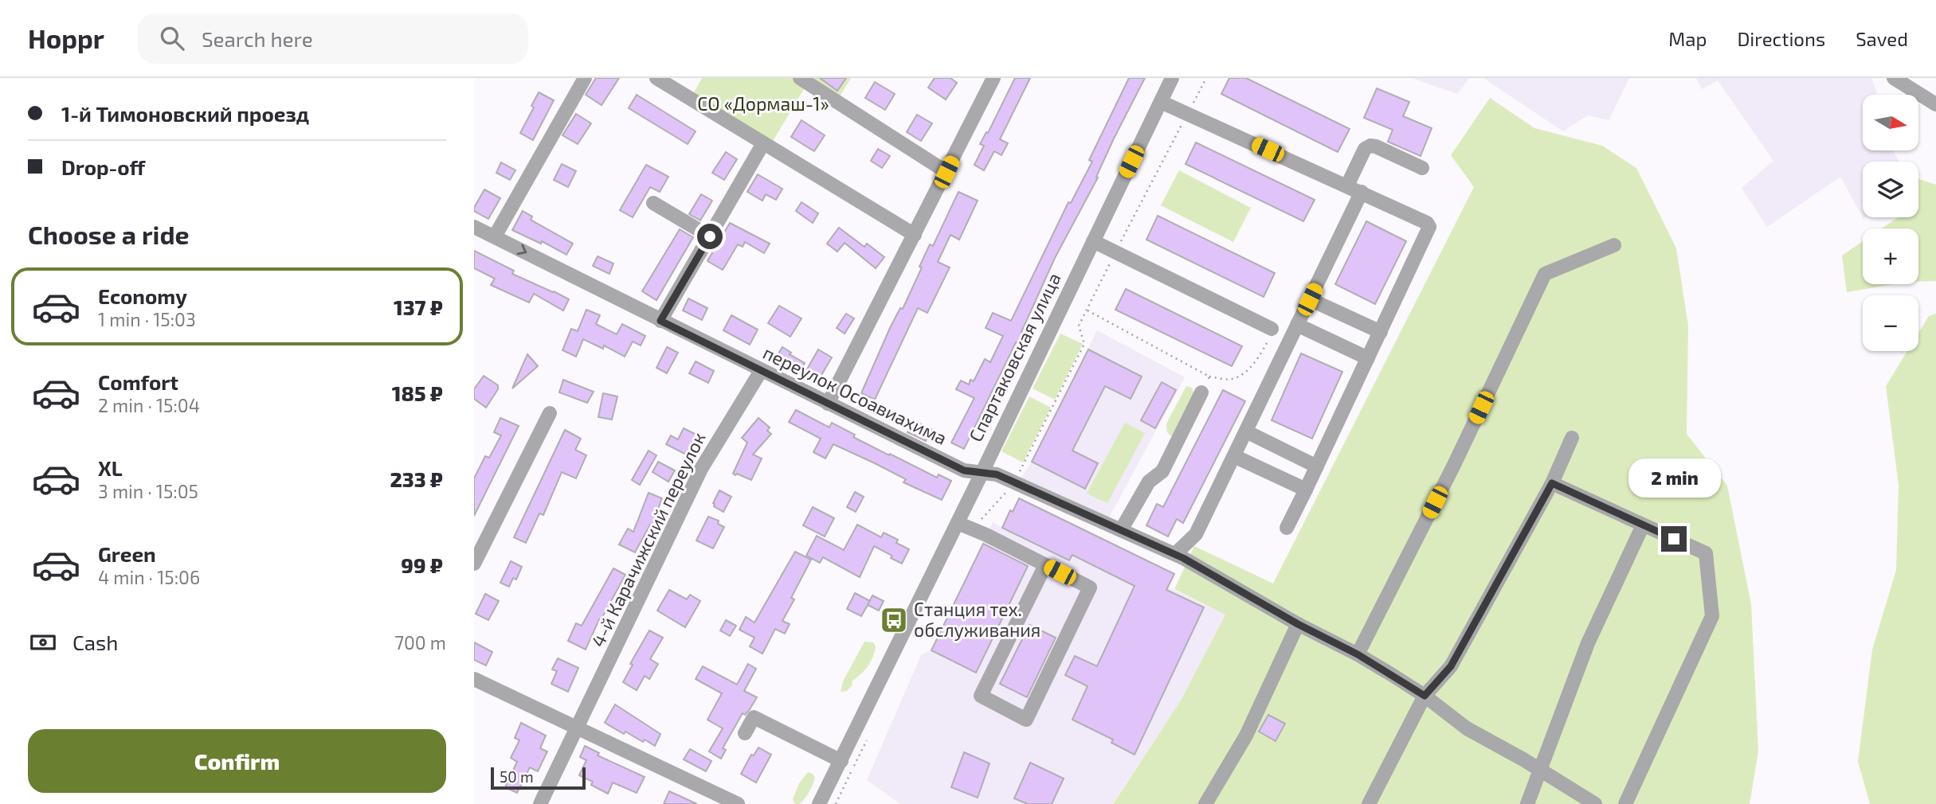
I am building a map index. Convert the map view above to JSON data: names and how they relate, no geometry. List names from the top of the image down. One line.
{"streets":{"street":["Спартаковская улица","переулок Осоавиахима","4-й Карачижский переулок"]},"crossings":[["Спартаковская улица","переулок Осоавиахима"],["переулок Осоавиахима","4-й Карачижский переулок"]],"parks":["СО «Дормаш-1»"],"places":{"bus stop":["Станция тех. обслуживания"]},"scale_bar":"50 m","north":"right","page":{"header":"Hoppr","search":"Search here","nav":["Map","Directions","Saved"],"banner":["1-й Тимоновский проезд","Drop-off"],"map_buttons":["+","−"],"heading":"Choose a ride","list":[{"name":"Economy","note":"1 min · 15:03","value":"137 ₽"},{"name":"Comfort","note":"2 min · 15:04","value":"185 ₽"},{"name":"XL","note":"3 min · 15:05","value":"233 ₽"},{"name":"Green","note":"4 min · 15:06","value":"99 ₽"}],"bubble":"2 min","pay":["Cash","700 m"],"buttons":"Confirm","scale":"50 m"}}
